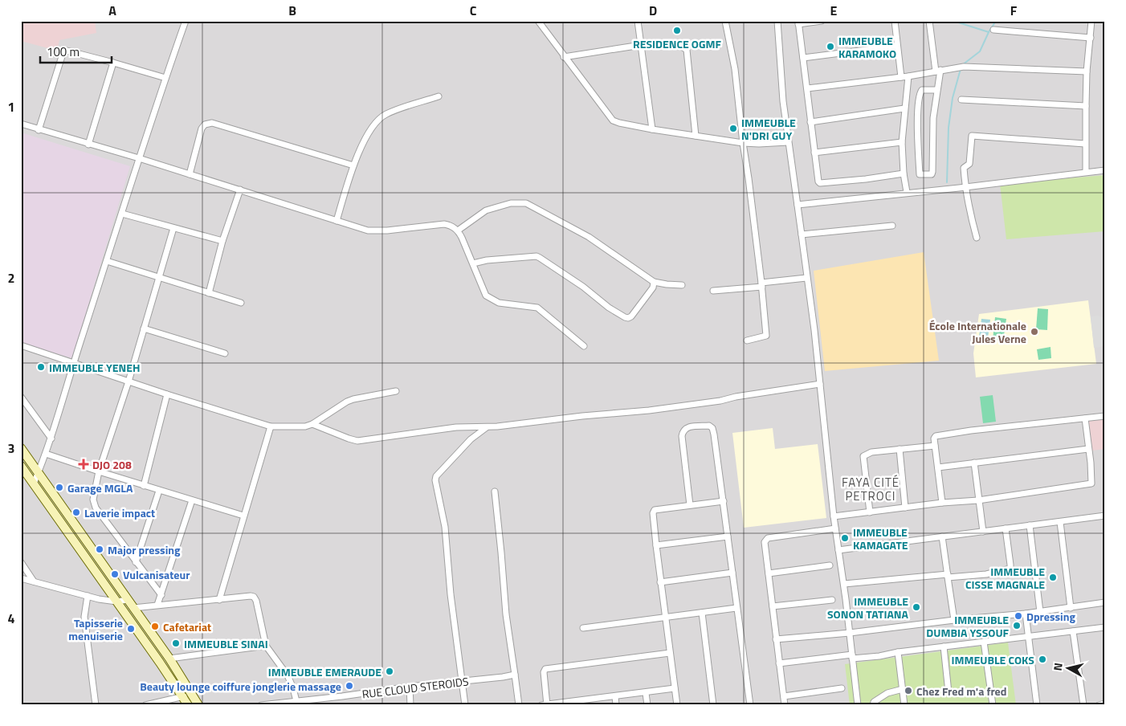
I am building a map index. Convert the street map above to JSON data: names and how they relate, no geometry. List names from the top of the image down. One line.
{"streets":{"street":["RUE CLOUD STEROIDS"]},"districts":["FAYA CITÉ PETROCI"],"places":{"other":["RESIDENCE OGMF","IMMEUBLE KARAMOKO","IMMEUBLE N'DRI GUY","École Internationale Jules Verne","IMMEUBLE YENEH","Garage MGLA","Laverie impact","IMMEUBLE KAMAGATE","Major pressing","Vulcanisateur","IMMEUBLE CISSE MAGNALE","IMMEUBLE SONON TATIANA","Dpressing","IMMEUBLE DUMBIA YSSOUF","Cafetariat","Tapisserie menuiserie","IMMEUBLE SINAI","IMMEUBLE COKS","IMMEUBLE EMERAUDE","Beauty lounge coiffure jonglerie massage","Chez Fred m'a fred"],"health":["DJO 208"]},"scale_bar":"100 m","north":"left","grid":{"columns":["A","B","C","D","E","F"],"rows":["1","2","3","4"]}}
